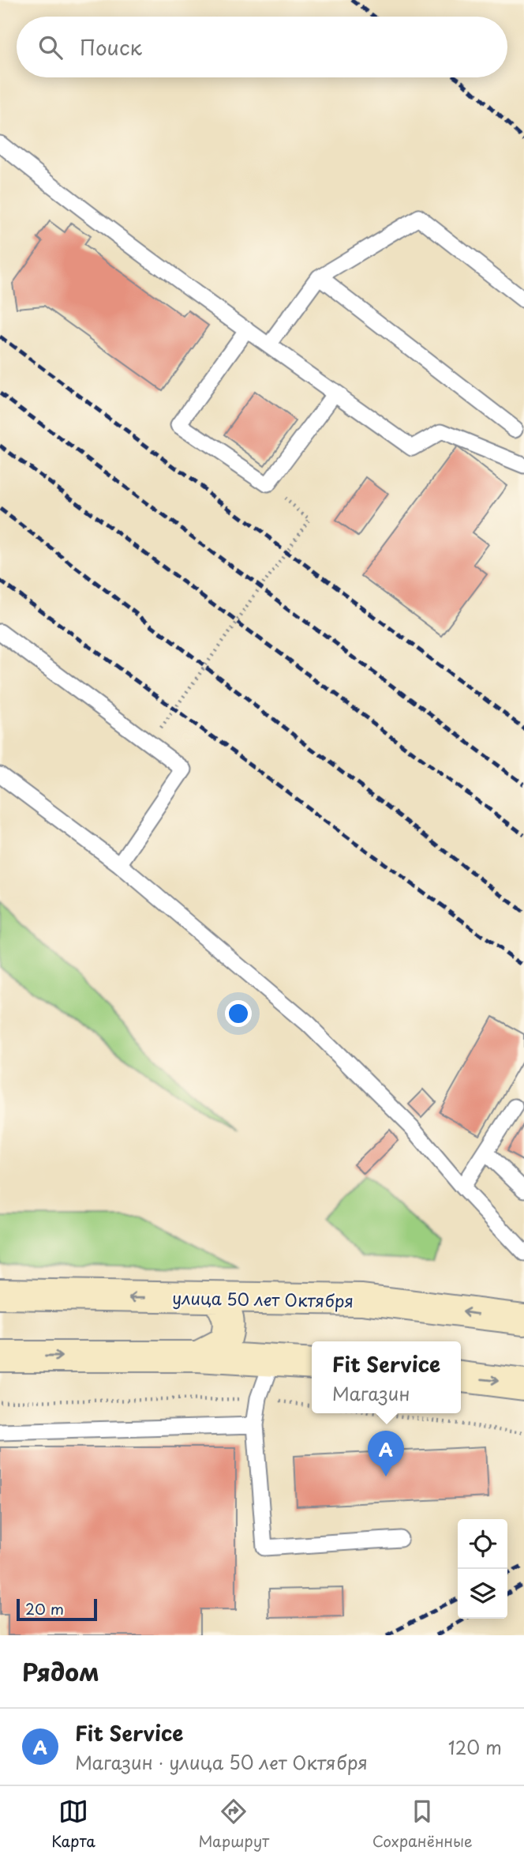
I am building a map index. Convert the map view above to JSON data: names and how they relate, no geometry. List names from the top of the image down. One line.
{"streets":{"main road":["улица 50 лет Октября"]},"scale_bar":"20 m","page":{"search":"Поиск","popup":["Fit Service","Магазин"],"pins":"A","scale":"20 m","heading":"Рядом","list":[{"mark":"A","name":"Fit Service","note":"Магазин · улица 50 лет Октября","value":"120 m"}],"nav":["Карта","Маршрут","Сохранённые"]}}
